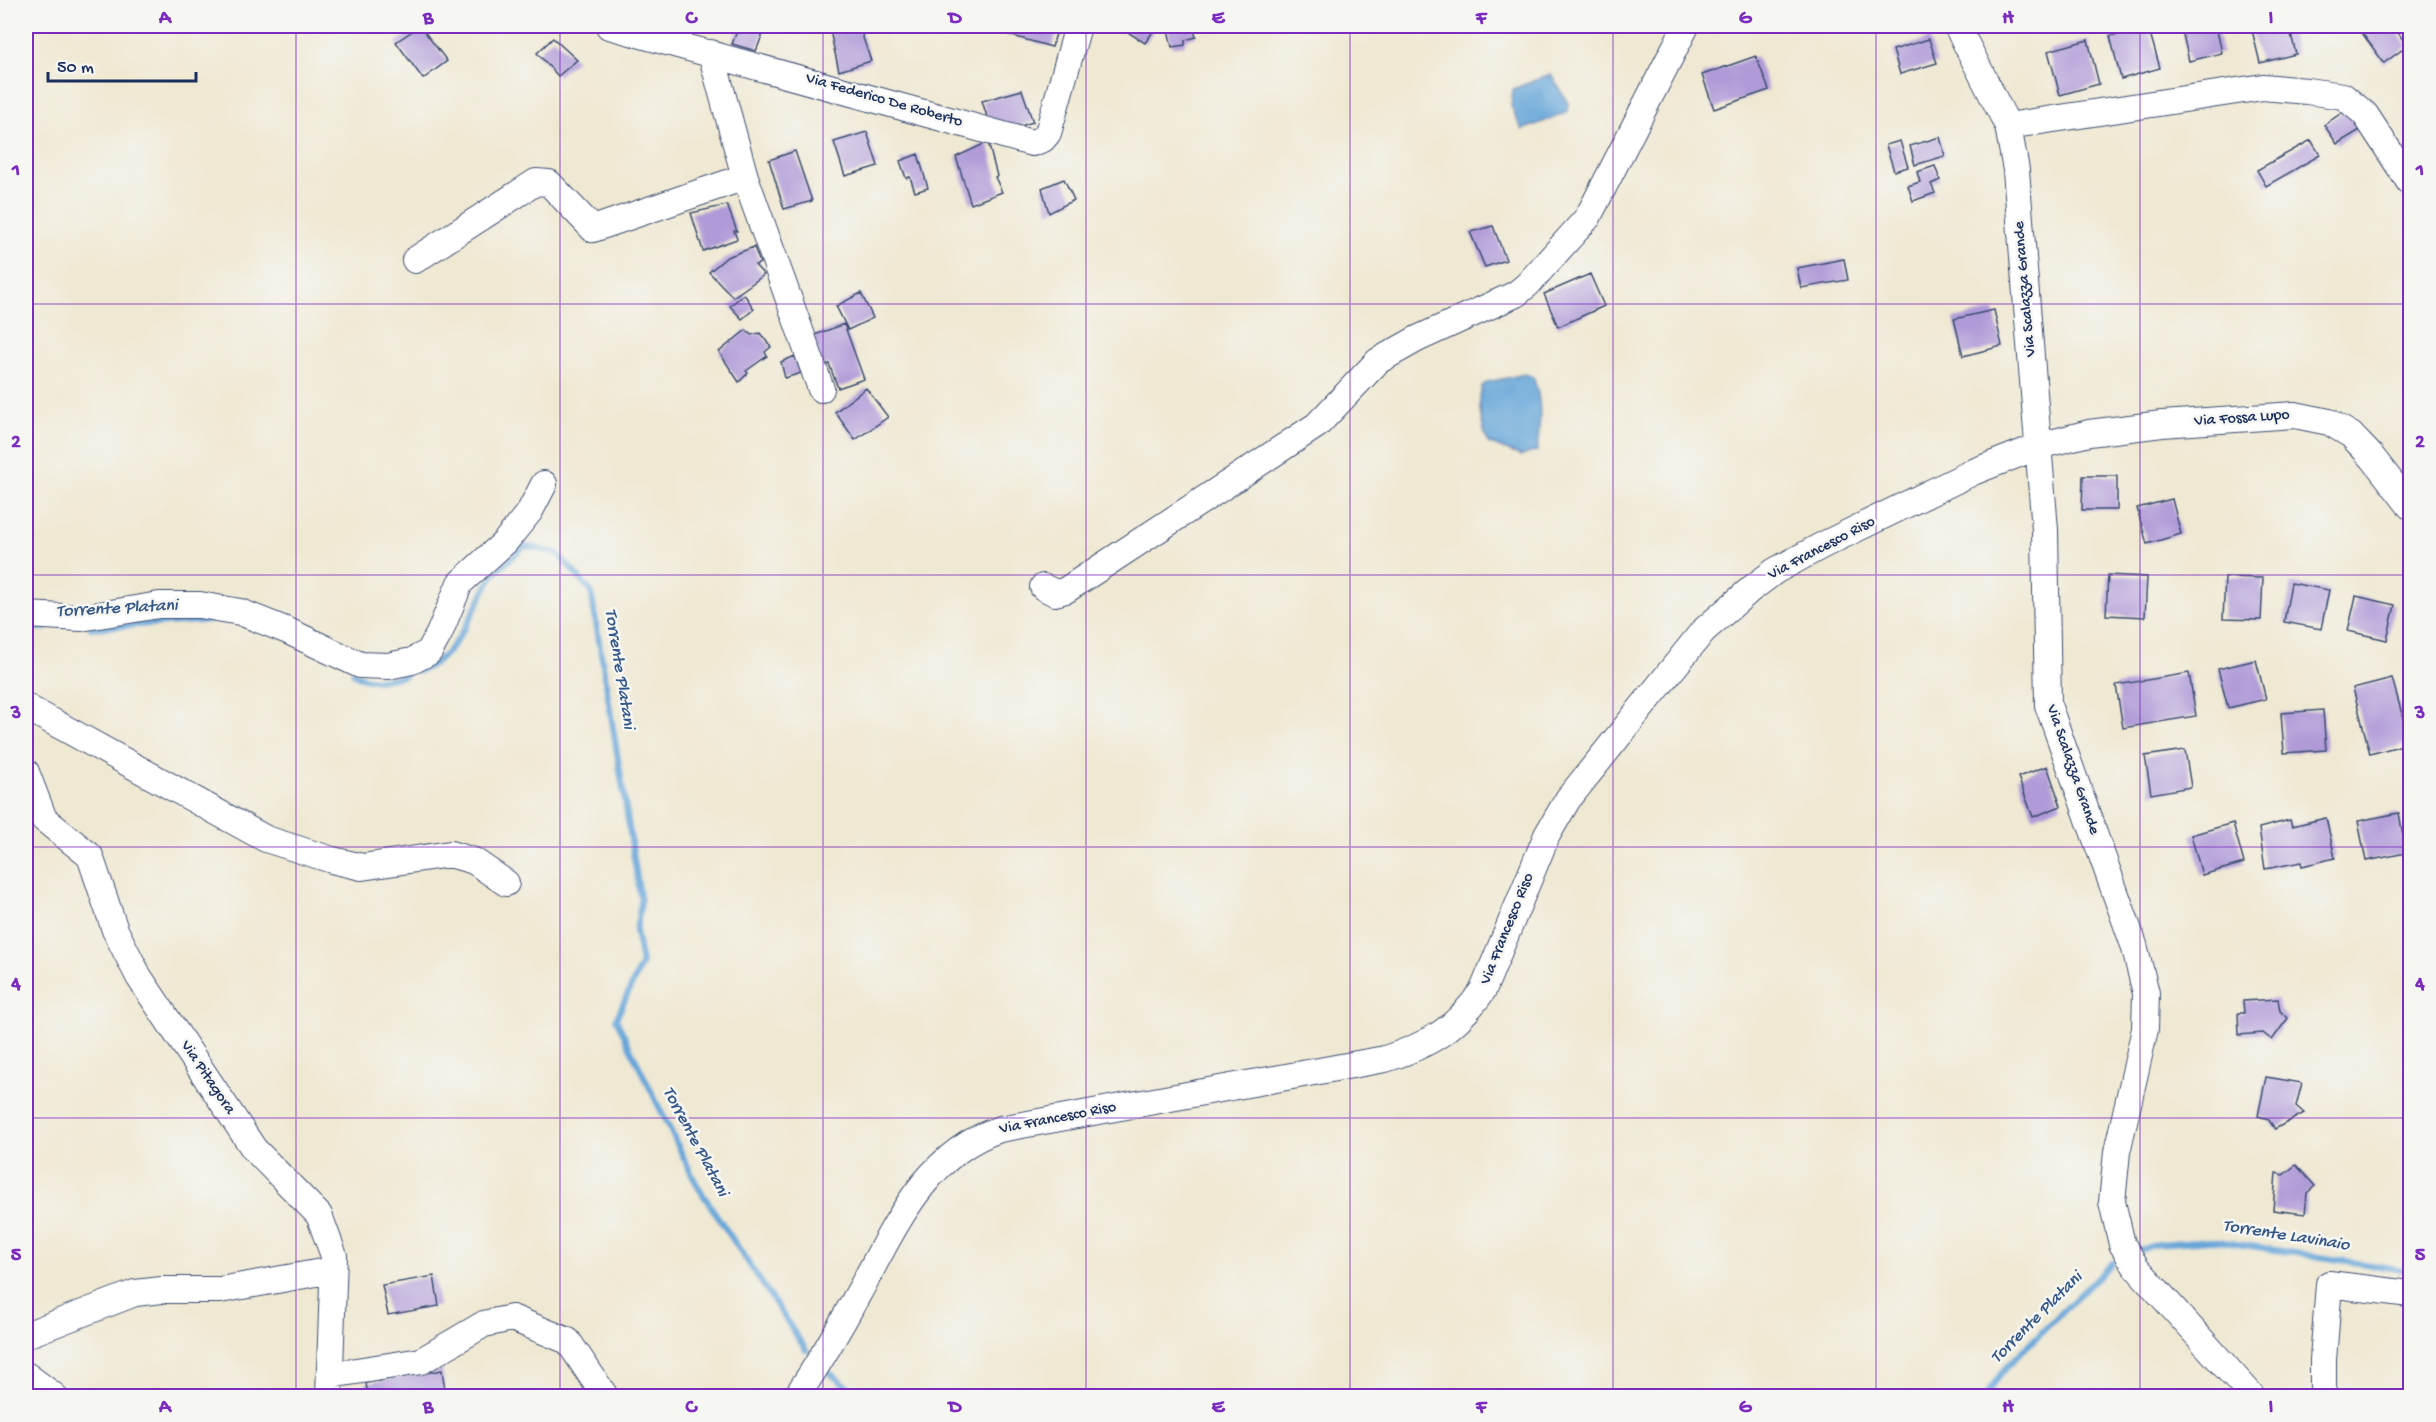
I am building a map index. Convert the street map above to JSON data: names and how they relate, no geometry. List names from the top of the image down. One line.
{"streets":{"street":["Via Federico De Roberto","Via Scalazza Grande","Via Fossa Lupo","Via Francesco Riso","Via Pitagora"]},"crossings":[["Via Scalazza Grande","Via Fossa Lupo"],["Via Scalazza Grande","Via Francesco Riso"],["Via Fossa Lupo","Via Francesco Riso"]],"water":["Torrente Platani","Torrente Lavinaio"],"scale_bar":"50 m","grid":{"columns":["A","B","C","D","E","F","G","H","I"],"rows":["1","2","3","4","5"]}}
